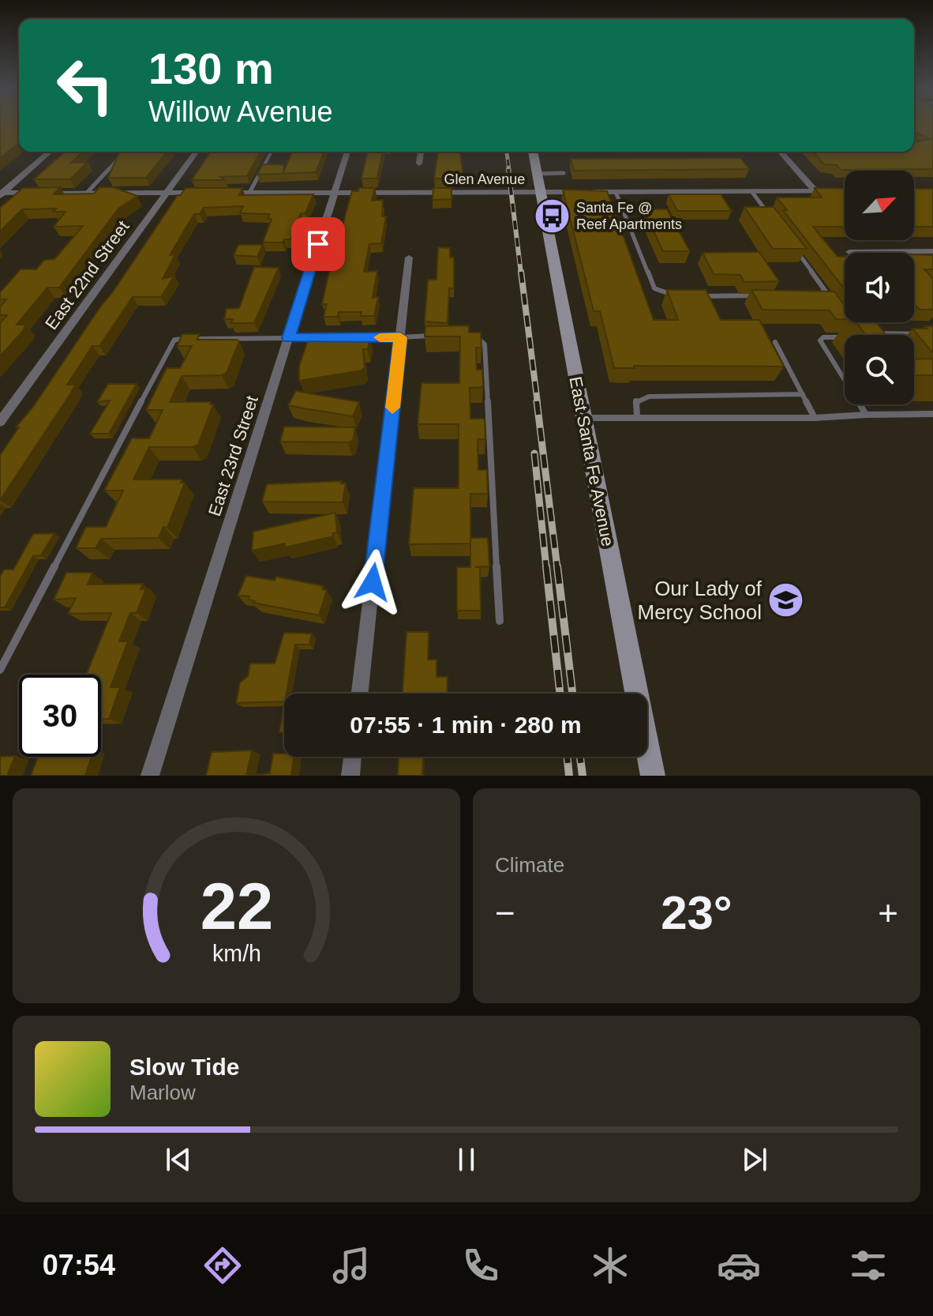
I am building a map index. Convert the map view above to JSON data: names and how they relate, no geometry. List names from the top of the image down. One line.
{"streets":{"street":["Glen Avenue","East 22nd Street","East 23rd Street","East Santa Fe Avenue"]},"crossings":[["Glen Avenue","East 23rd Street"],["Glen Avenue","East Santa Fe Avenue"]],"places":{"bus stop":["Santa Fe @ Reef Apartments"],"school or university":["Our Lady of Mercy School"]},"north":"top right","page":{"turn":["130 m","Willow Avenue"],"limit":"30","trip":"07:55 · 1 min · 280 m","tile":"Climate","heat":["−","23°","+"],"song":["Slow Tide","Marlow"],"tabs":"07:54","gauge":["22","km/h"]}}
